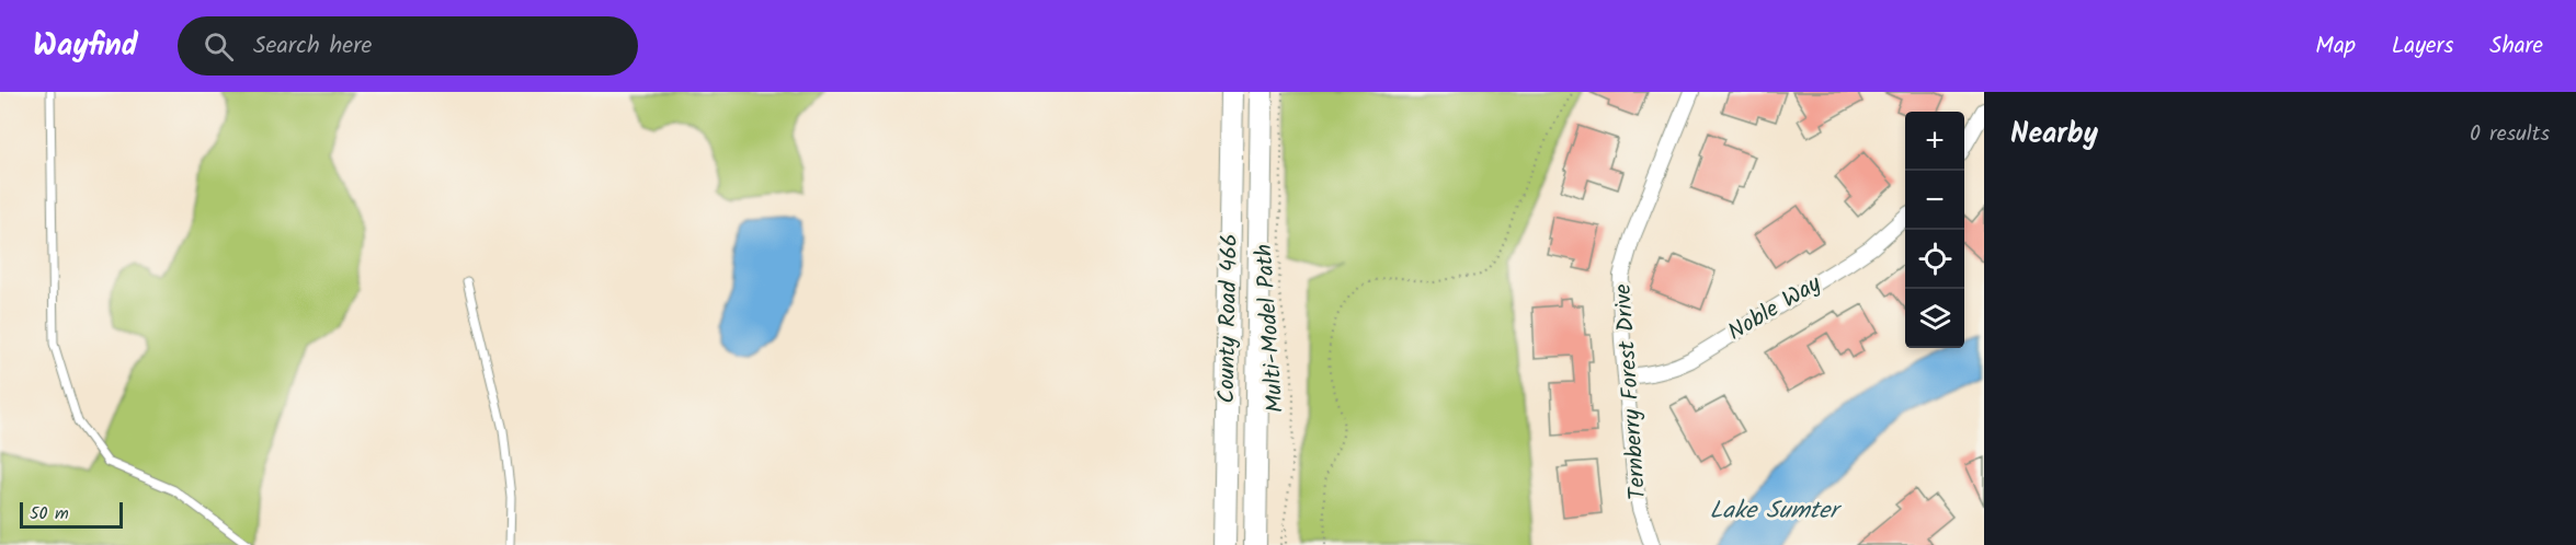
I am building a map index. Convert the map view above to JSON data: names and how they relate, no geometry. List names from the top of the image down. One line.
{"streets":{"main road":["County Road 466"],"street":["Noble Way","Ternberry Forest Drive"],"path":["Multi-Model Path"]},"crossings":[["Noble Way","Ternberry Forest Drive"]],"water":["Lake Sumter"],"scale_bar":"50 m","page":{"header":"Wayfind","search":"Search here","nav":["Map","Layers","Share"],"heading":["Nearby","0 results"],"map_buttons":["+","−"],"scale":"50 m"}}
